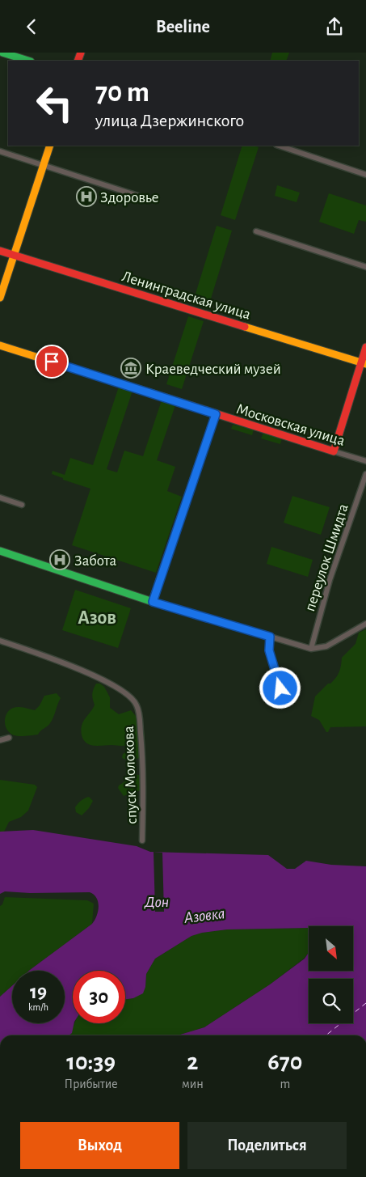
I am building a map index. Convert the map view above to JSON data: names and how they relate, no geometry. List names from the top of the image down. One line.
{"streets":{"street":["Ленинградская улица","Московская улица","переулок Шмидта","спуск Молокова"]},"districts":["Азов"],"water":["Дон","Азовка"],"places":{"hospital":["Здоровье","Забота"],"museum":["Краеведческий музей"]},"north":"bottom right","page":{"header":"Beeline","turn":["70 m","улица Дзержинского"],"speed":"19 km/h","limit":"30","eta":["10:39","Прибытие","2","мин","670","m"],"buttons":["Выход","Поделиться"]}}
